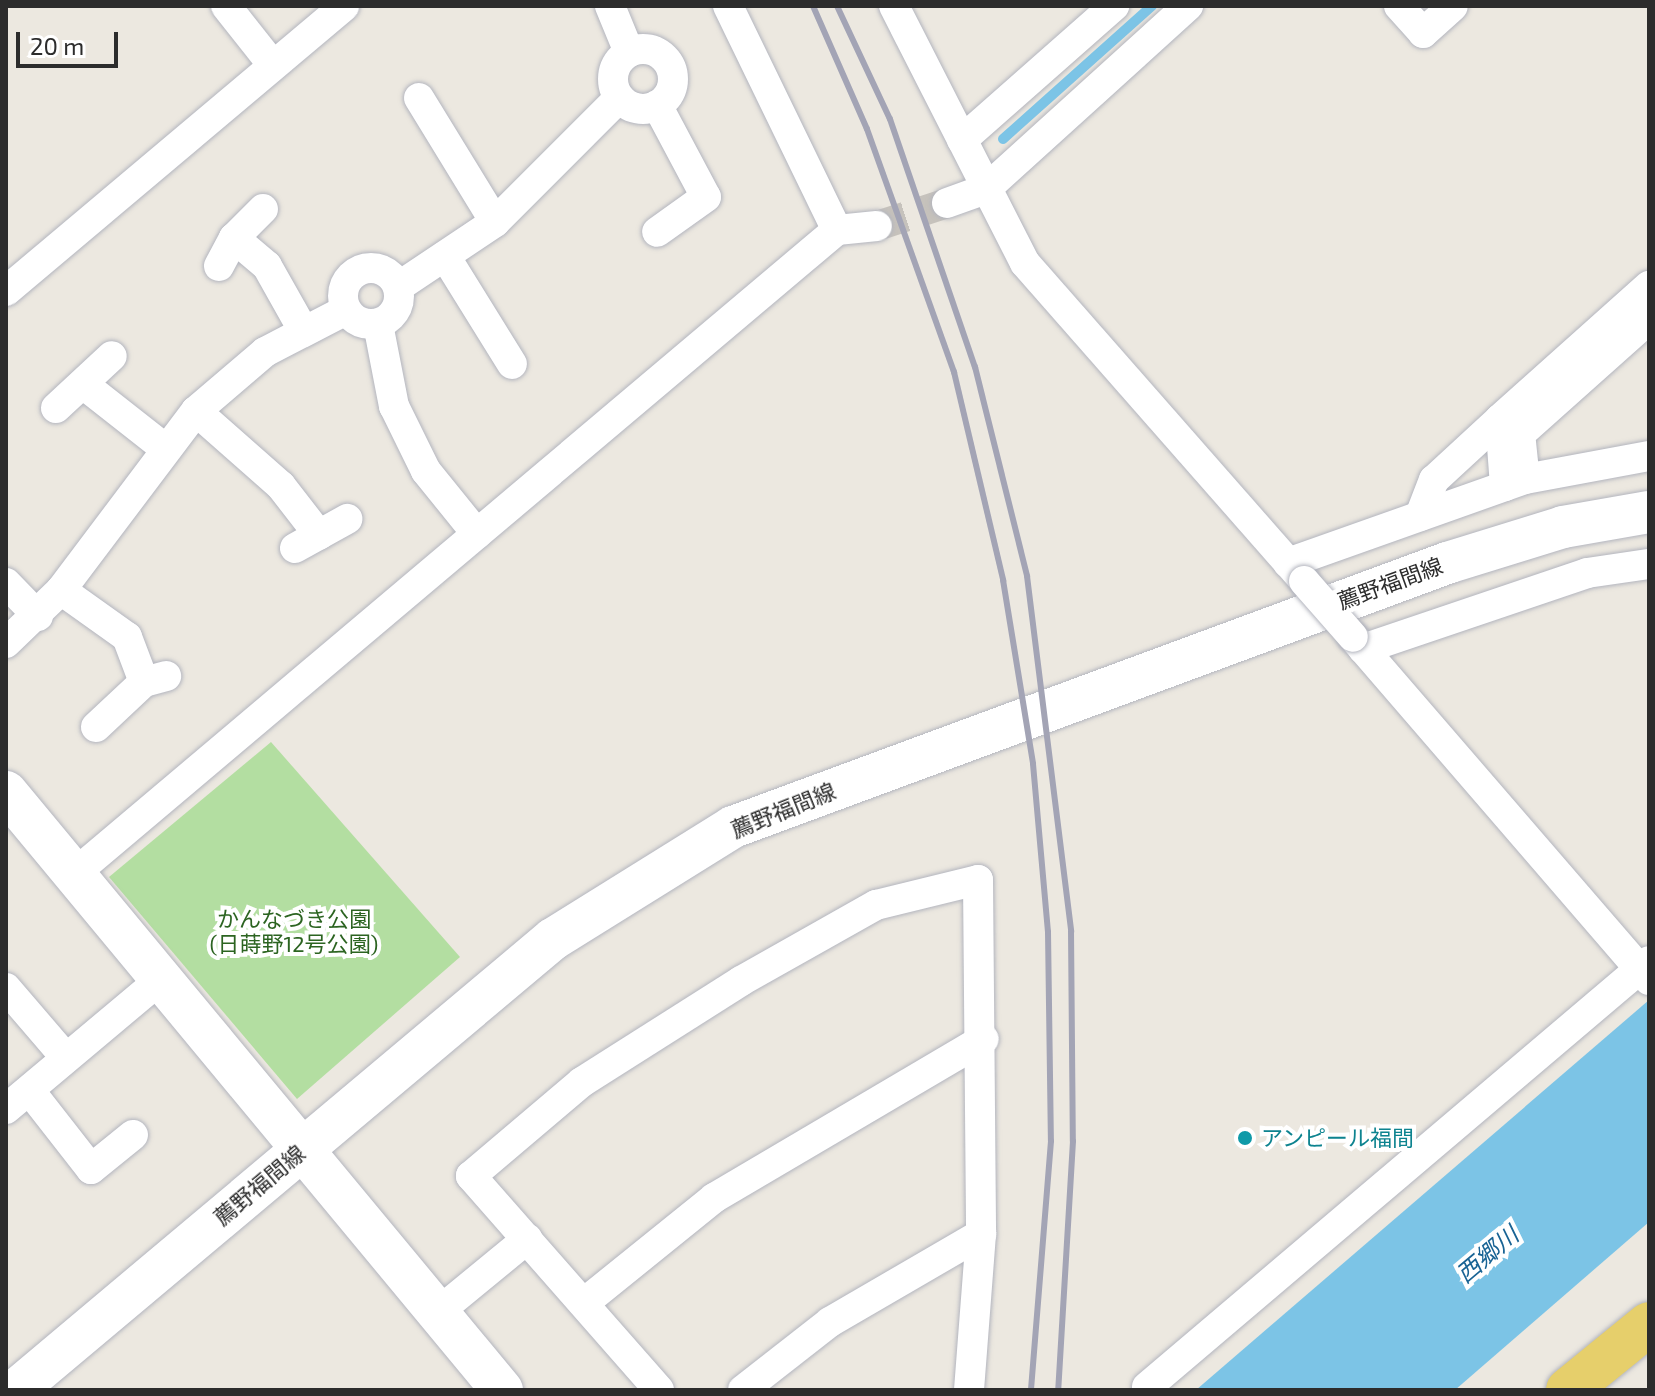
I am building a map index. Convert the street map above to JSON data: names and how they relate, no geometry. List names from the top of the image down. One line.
{"streets":{"main road":["薦野福間線"]},"water":["西郷川"],"parks":["かんなづき公園 (日蒔野12号公園)"],"places":["アンピール福間"],"scale_bar":"20 m"}
